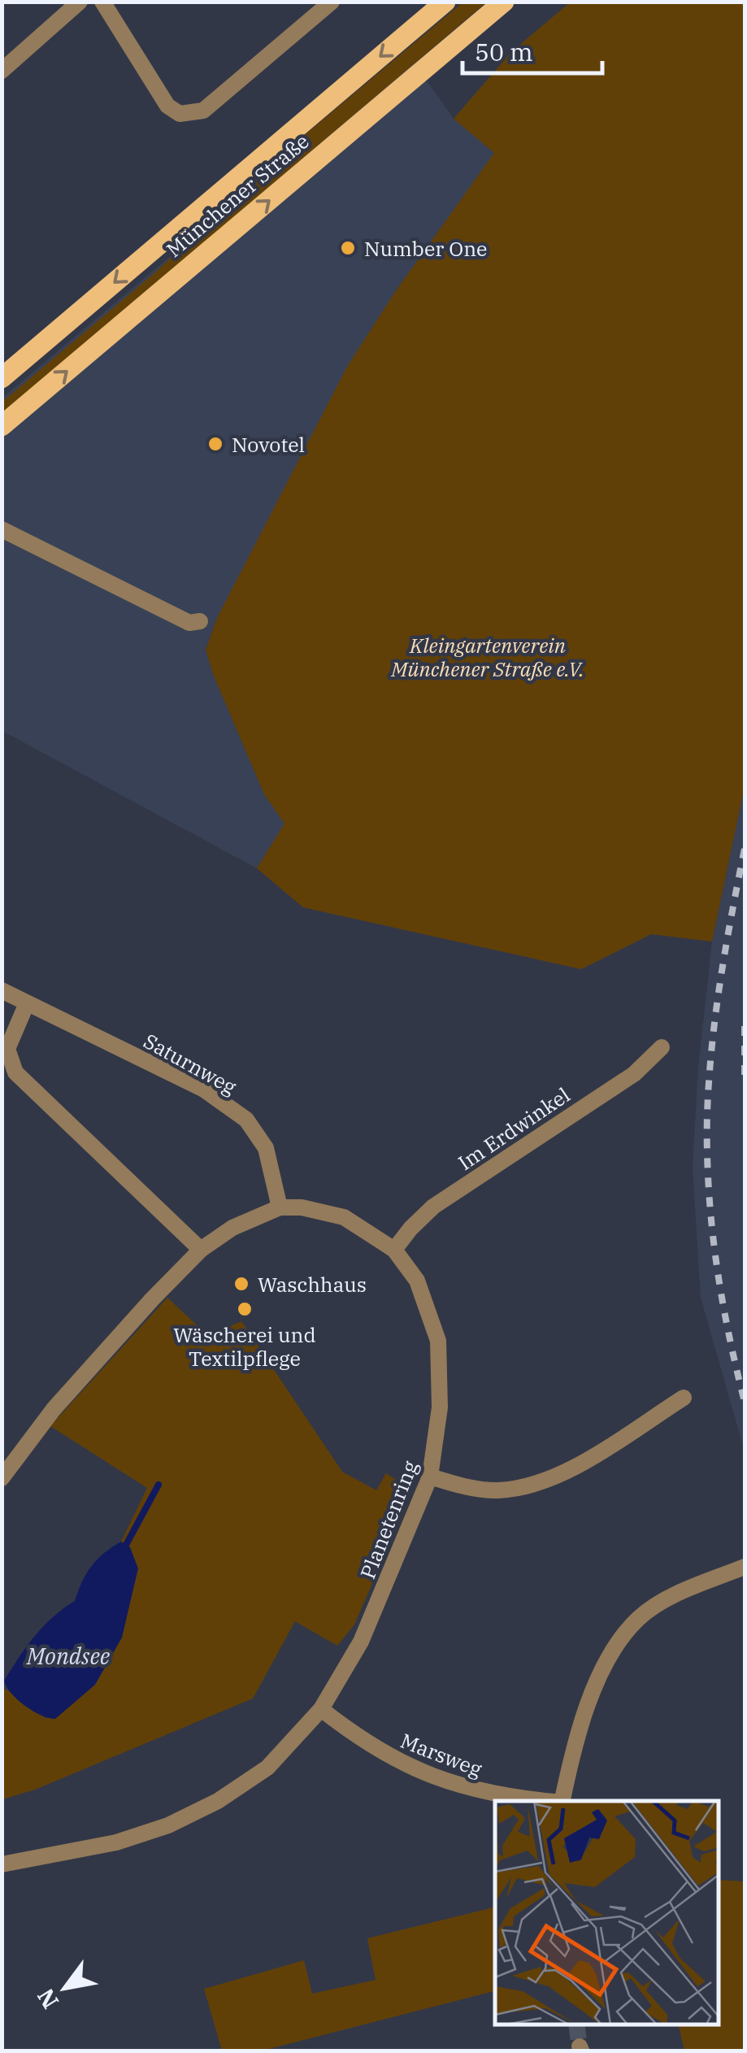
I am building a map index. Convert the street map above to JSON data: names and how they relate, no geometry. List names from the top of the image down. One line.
{"streets":{"main road":["Münchener Straße"],"street":["Saturnweg","Im Erdwinkel","Planetenring","Marsweg"]},"crossings":[["Saturnweg","Planetenring"],["Im Erdwinkel","Planetenring"],["Planetenring","Marsweg"]],"water":["Mondsee"],"parks":["Kleingartenverein Münchener Straße e.V."],"places":["Number One","Novotel","Waschhaus","Wäscherei und Textilpflege"],"scale_bar":"50 m","north":"bottom left"}
